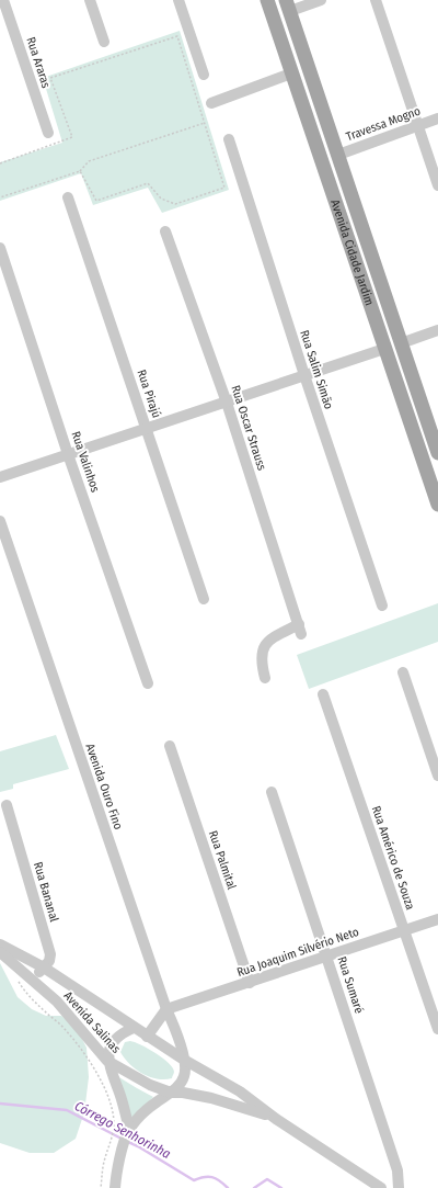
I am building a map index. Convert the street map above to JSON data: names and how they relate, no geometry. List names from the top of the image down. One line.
{"streets":{"main road":["Avenida Cidade Jardim"],"street":["Rua Araras","Travessa Mogno","Rua Salim Simão","Rua Pirajú","Rua Oscar Strauss","Rua Valinhos","Avenida Ouro Fino","Rua Américo de Souza","Rua Palmital","Rua Bananal","Rua Joaquim Silvério Neto","Rua Sumaré","Avenida Salinas"]},"crossings":[["Travessa Mogno","Avenida Cidade Jardim"],["Avenida Ouro Fino","Rua Joaquim Silvério Neto"],["Avenida Ouro Fino","Avenida Salinas"],["Rua Américo de Souza","Rua Joaquim Silvério Neto"],["Rua Palmital","Rua Joaquim Silvério Neto"],["Rua Bananal","Avenida Salinas"],["Rua Joaquim Silvério Neto","Rua Sumaré"]],"water":["Córrego Senhorinha"]}
